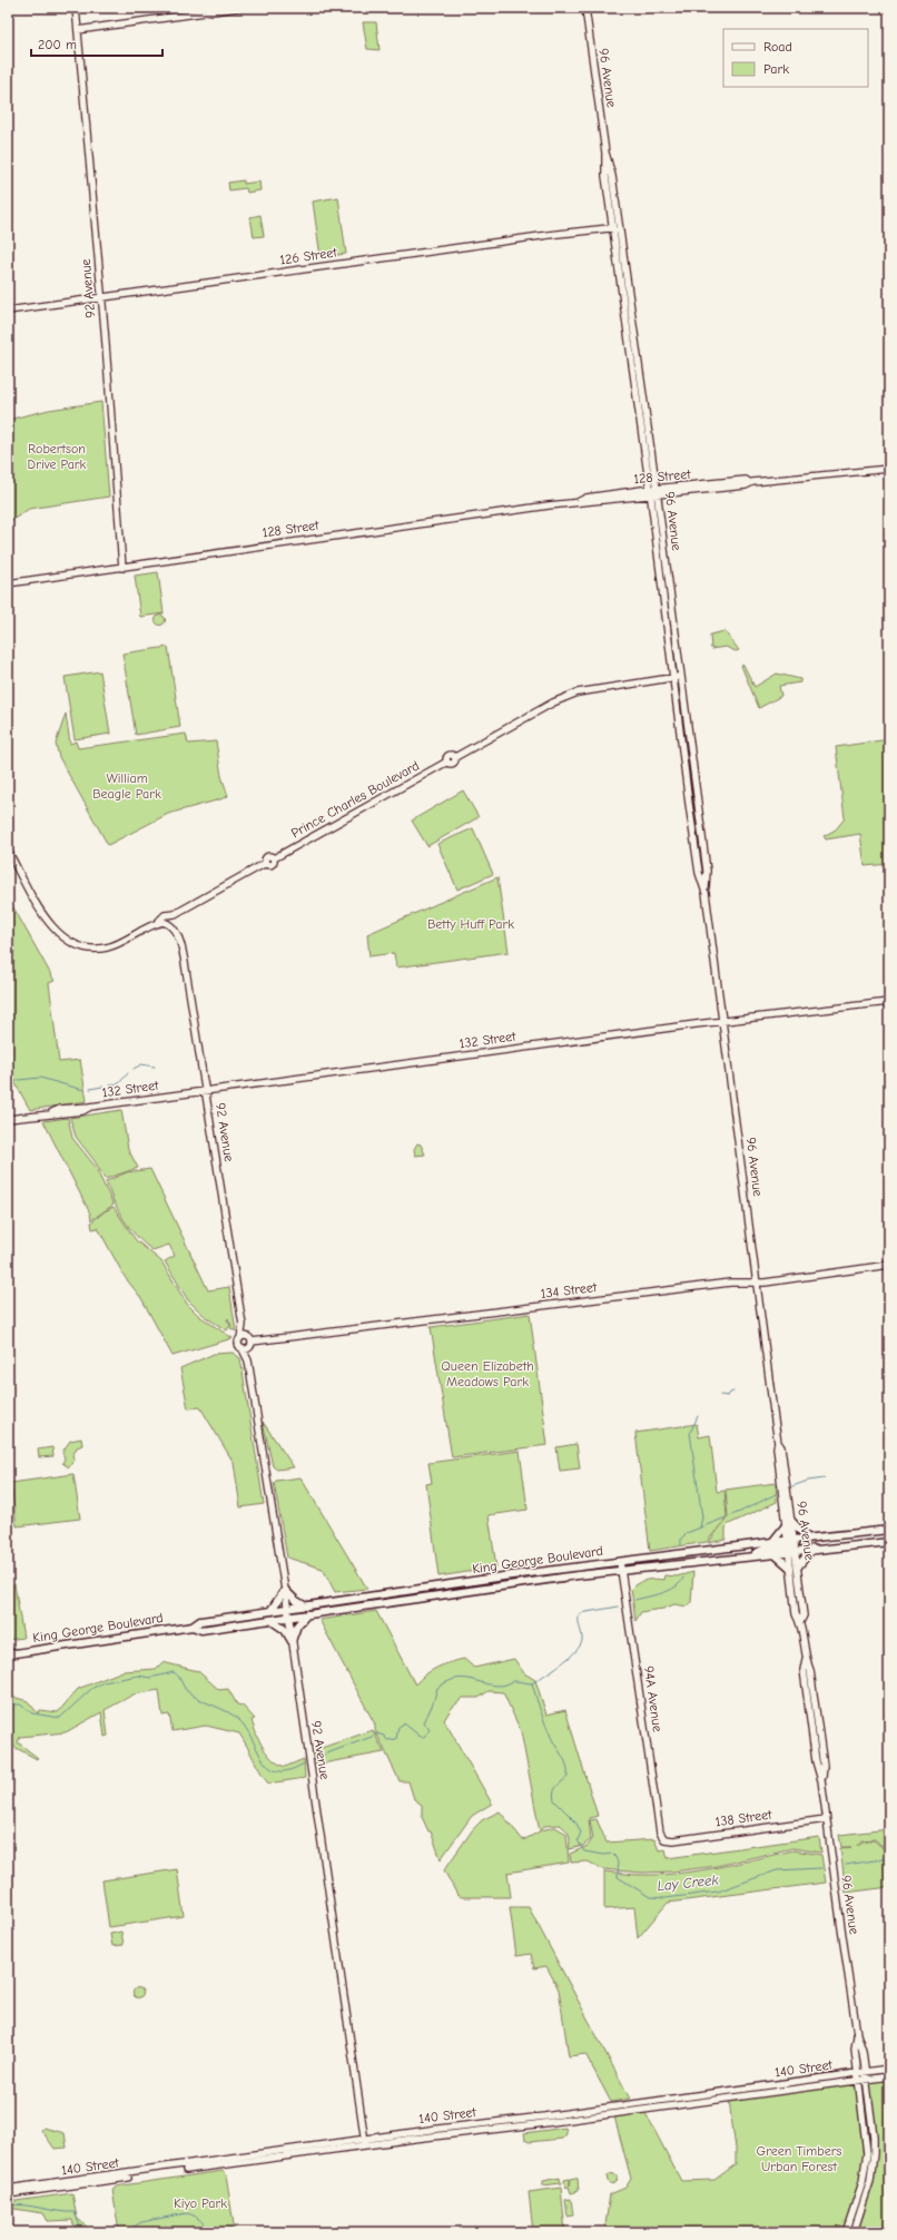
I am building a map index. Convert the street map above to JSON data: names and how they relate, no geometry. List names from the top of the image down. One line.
{"streets":{"main road":["96 Avenue","126 Street","92 Avenue","128 Street","Prince Charles Boulevard","132 Street","134 Street","King George Boulevard","94A Avenue","138 Street","140 Street"]},"crossings":[["96 Avenue","126 Street"],["96 Avenue","128 Street"],["96 Avenue","Prince Charles Boulevard"],["96 Avenue","132 Street"],["96 Avenue","134 Street"],["96 Avenue","King George Boulevard"],["96 Avenue","138 Street"],["96 Avenue","140 Street"],["126 Street","92 Avenue"],["92 Avenue","128 Street"],["92 Avenue","Prince Charles Boulevard"],["92 Avenue","132 Street"],["92 Avenue","134 Street"],["92 Avenue","King George Boulevard"],["92 Avenue","140 Street"],["King George Boulevard","94A Avenue"],["94A Avenue","138 Street"]],"water":["Lay Creek"],"parks":["Robertson Drive Park","William Beagle Park","Betty Huff Park","Queen Elizabeth Meadows Park","Green Timbers Urban Forest","Kiyo Park"],"legend":["Road","Park"],"scale_bar":"200 m"}
